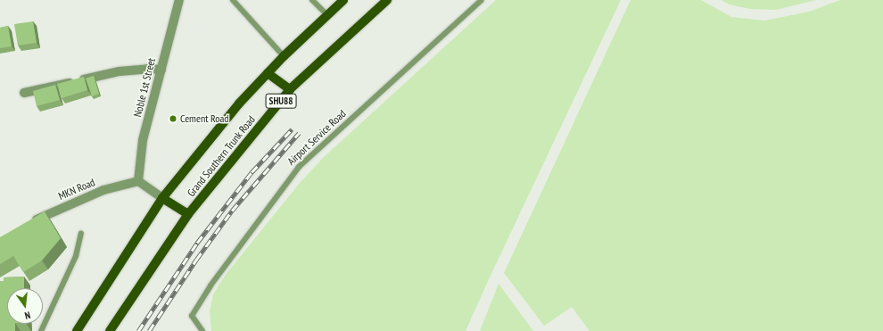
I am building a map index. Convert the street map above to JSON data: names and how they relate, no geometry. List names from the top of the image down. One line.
{"streets":{"main road":["SHU88","Grand Southern Trunk Road"],"street":["Noble 1st Street","MKN Road"],"lane":["Airport Service Road"]},"crossings":[["Noble 1st Street","MKN Road"]],"places":["Cement Road"],"north":"bottom"}
